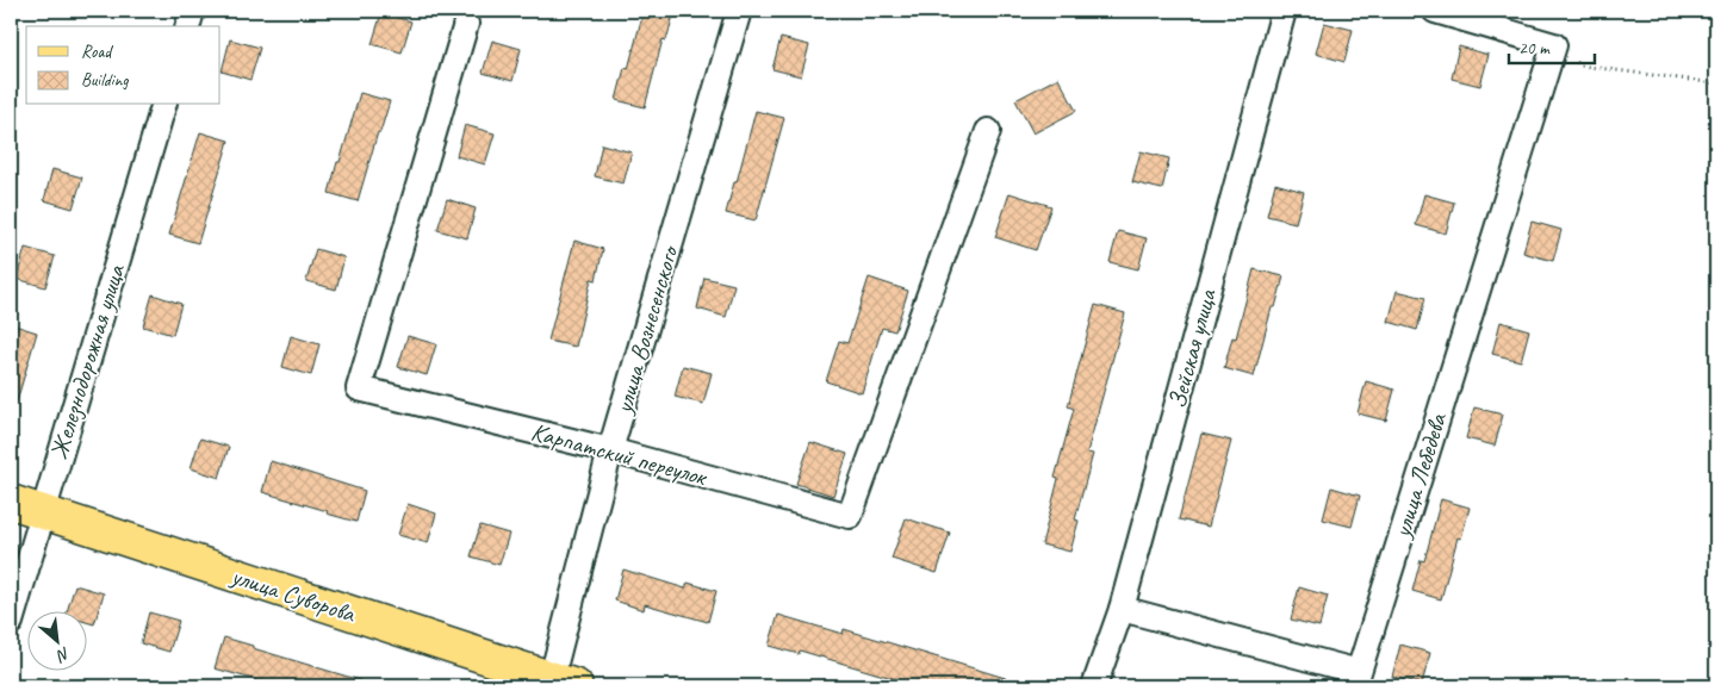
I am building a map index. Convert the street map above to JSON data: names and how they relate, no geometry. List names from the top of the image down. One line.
{"streets":{"main road":["улица Суворова"],"street":["улица Вознесенского","Зейская улица","Железнодорожная улица","Карпатский переулок","улица Лебедева"]},"crossings":[["улица Вознесенского","Карпатский переулок"],["улица Вознесенского","улица Суворова"],["Зейская улица","улица Лебедева"],["Железнодорожная улица","улица Суворова"]],"legend":["Road","Building"],"scale_bar":"20 m","north":"bottom right"}
